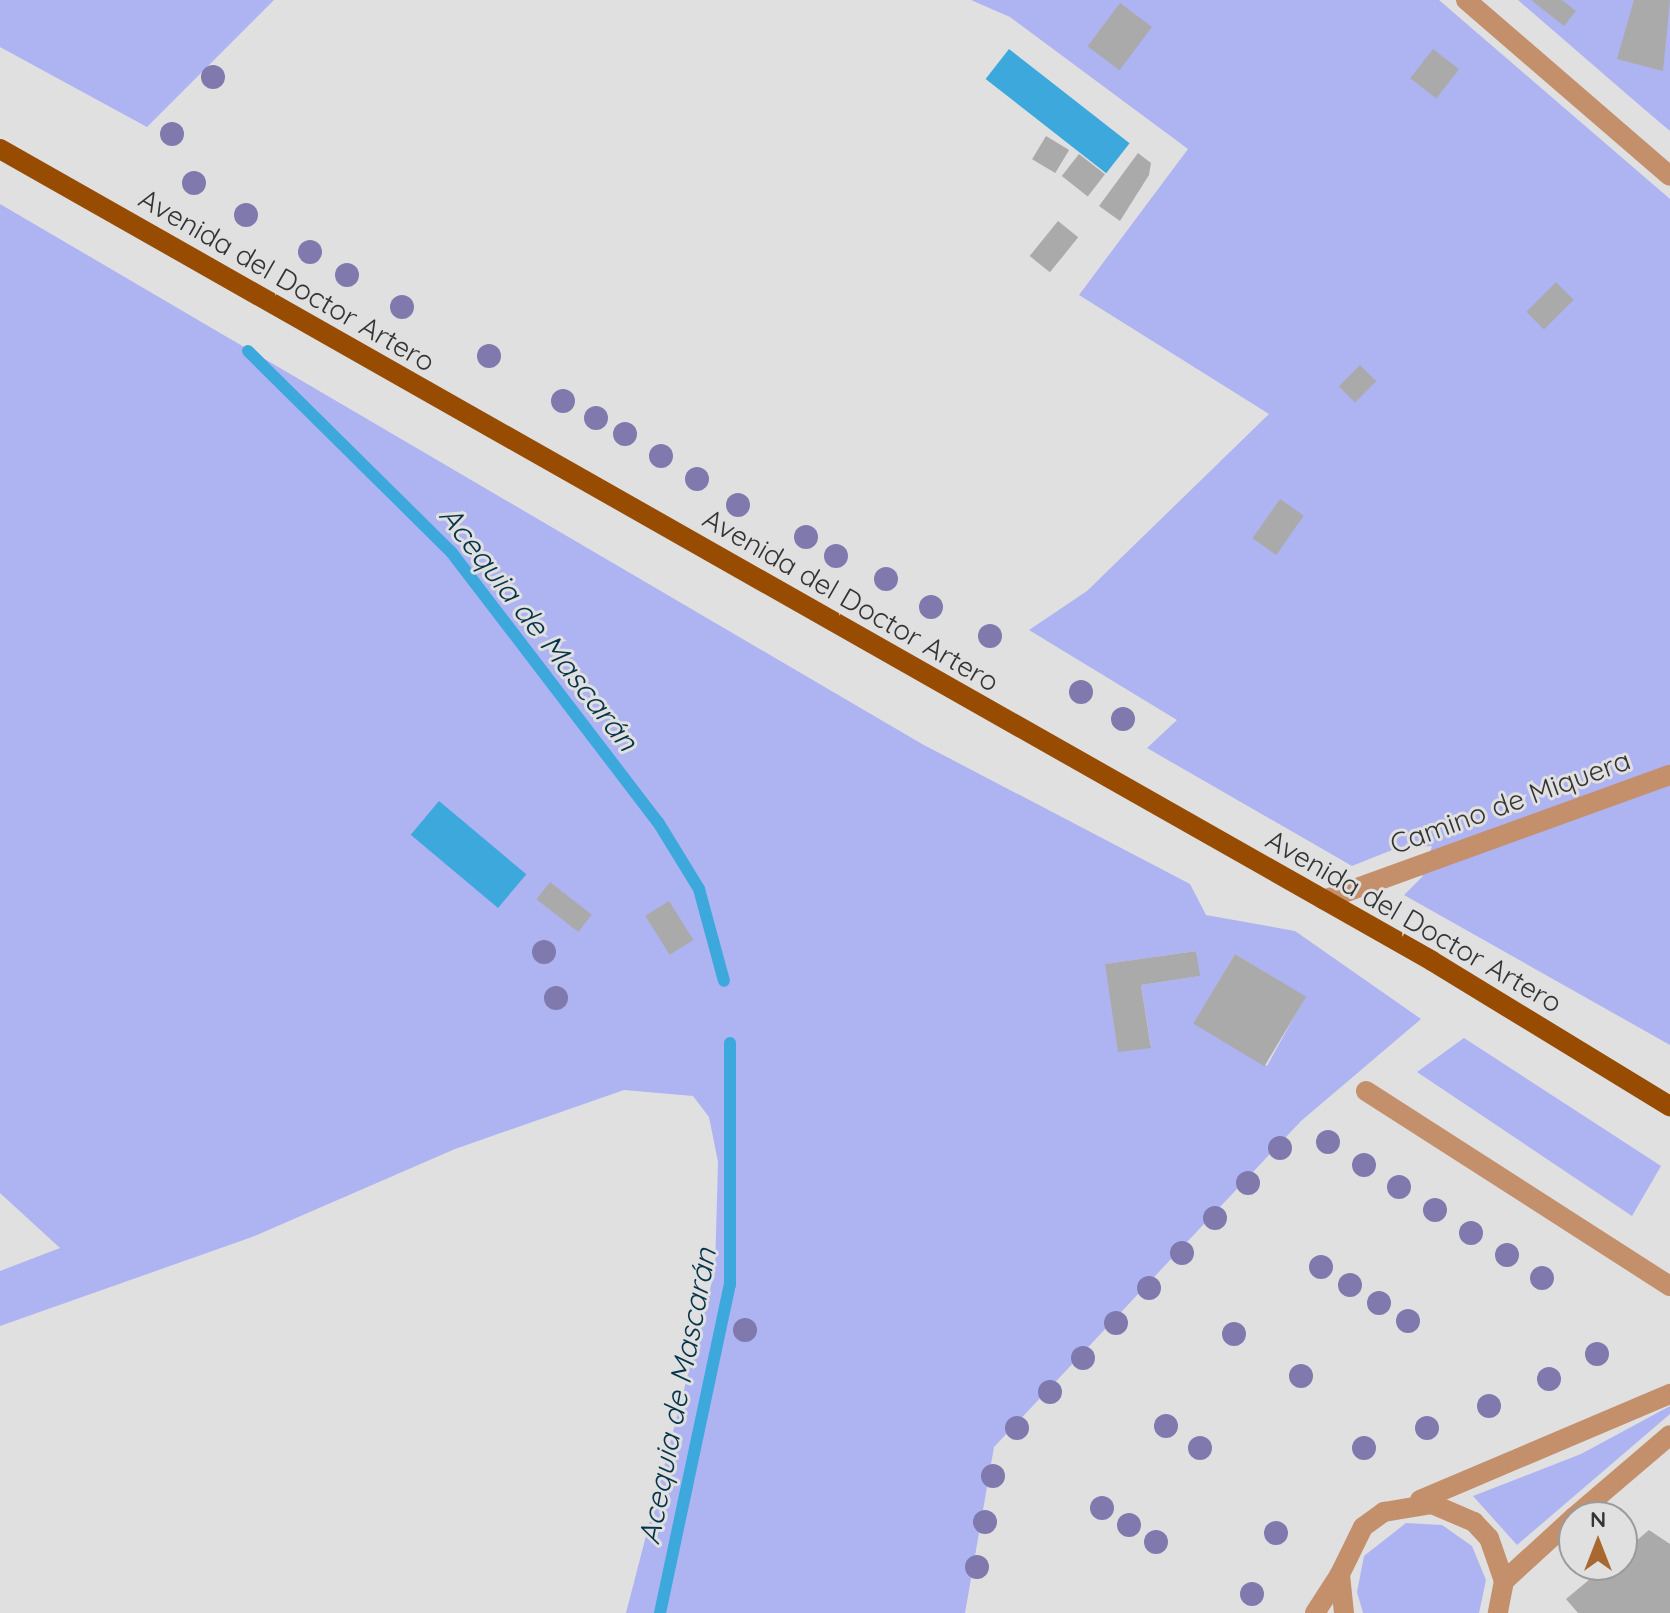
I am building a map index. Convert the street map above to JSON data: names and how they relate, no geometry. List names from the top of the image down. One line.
{"streets":{"main road":["Avenida del Doctor Artero"],"street":["Camino de Miquera"]},"crossings":[["Avenida del Doctor Artero","Camino de Miquera"]],"water":["Acequia de Mascarán"],"north":"top"}
